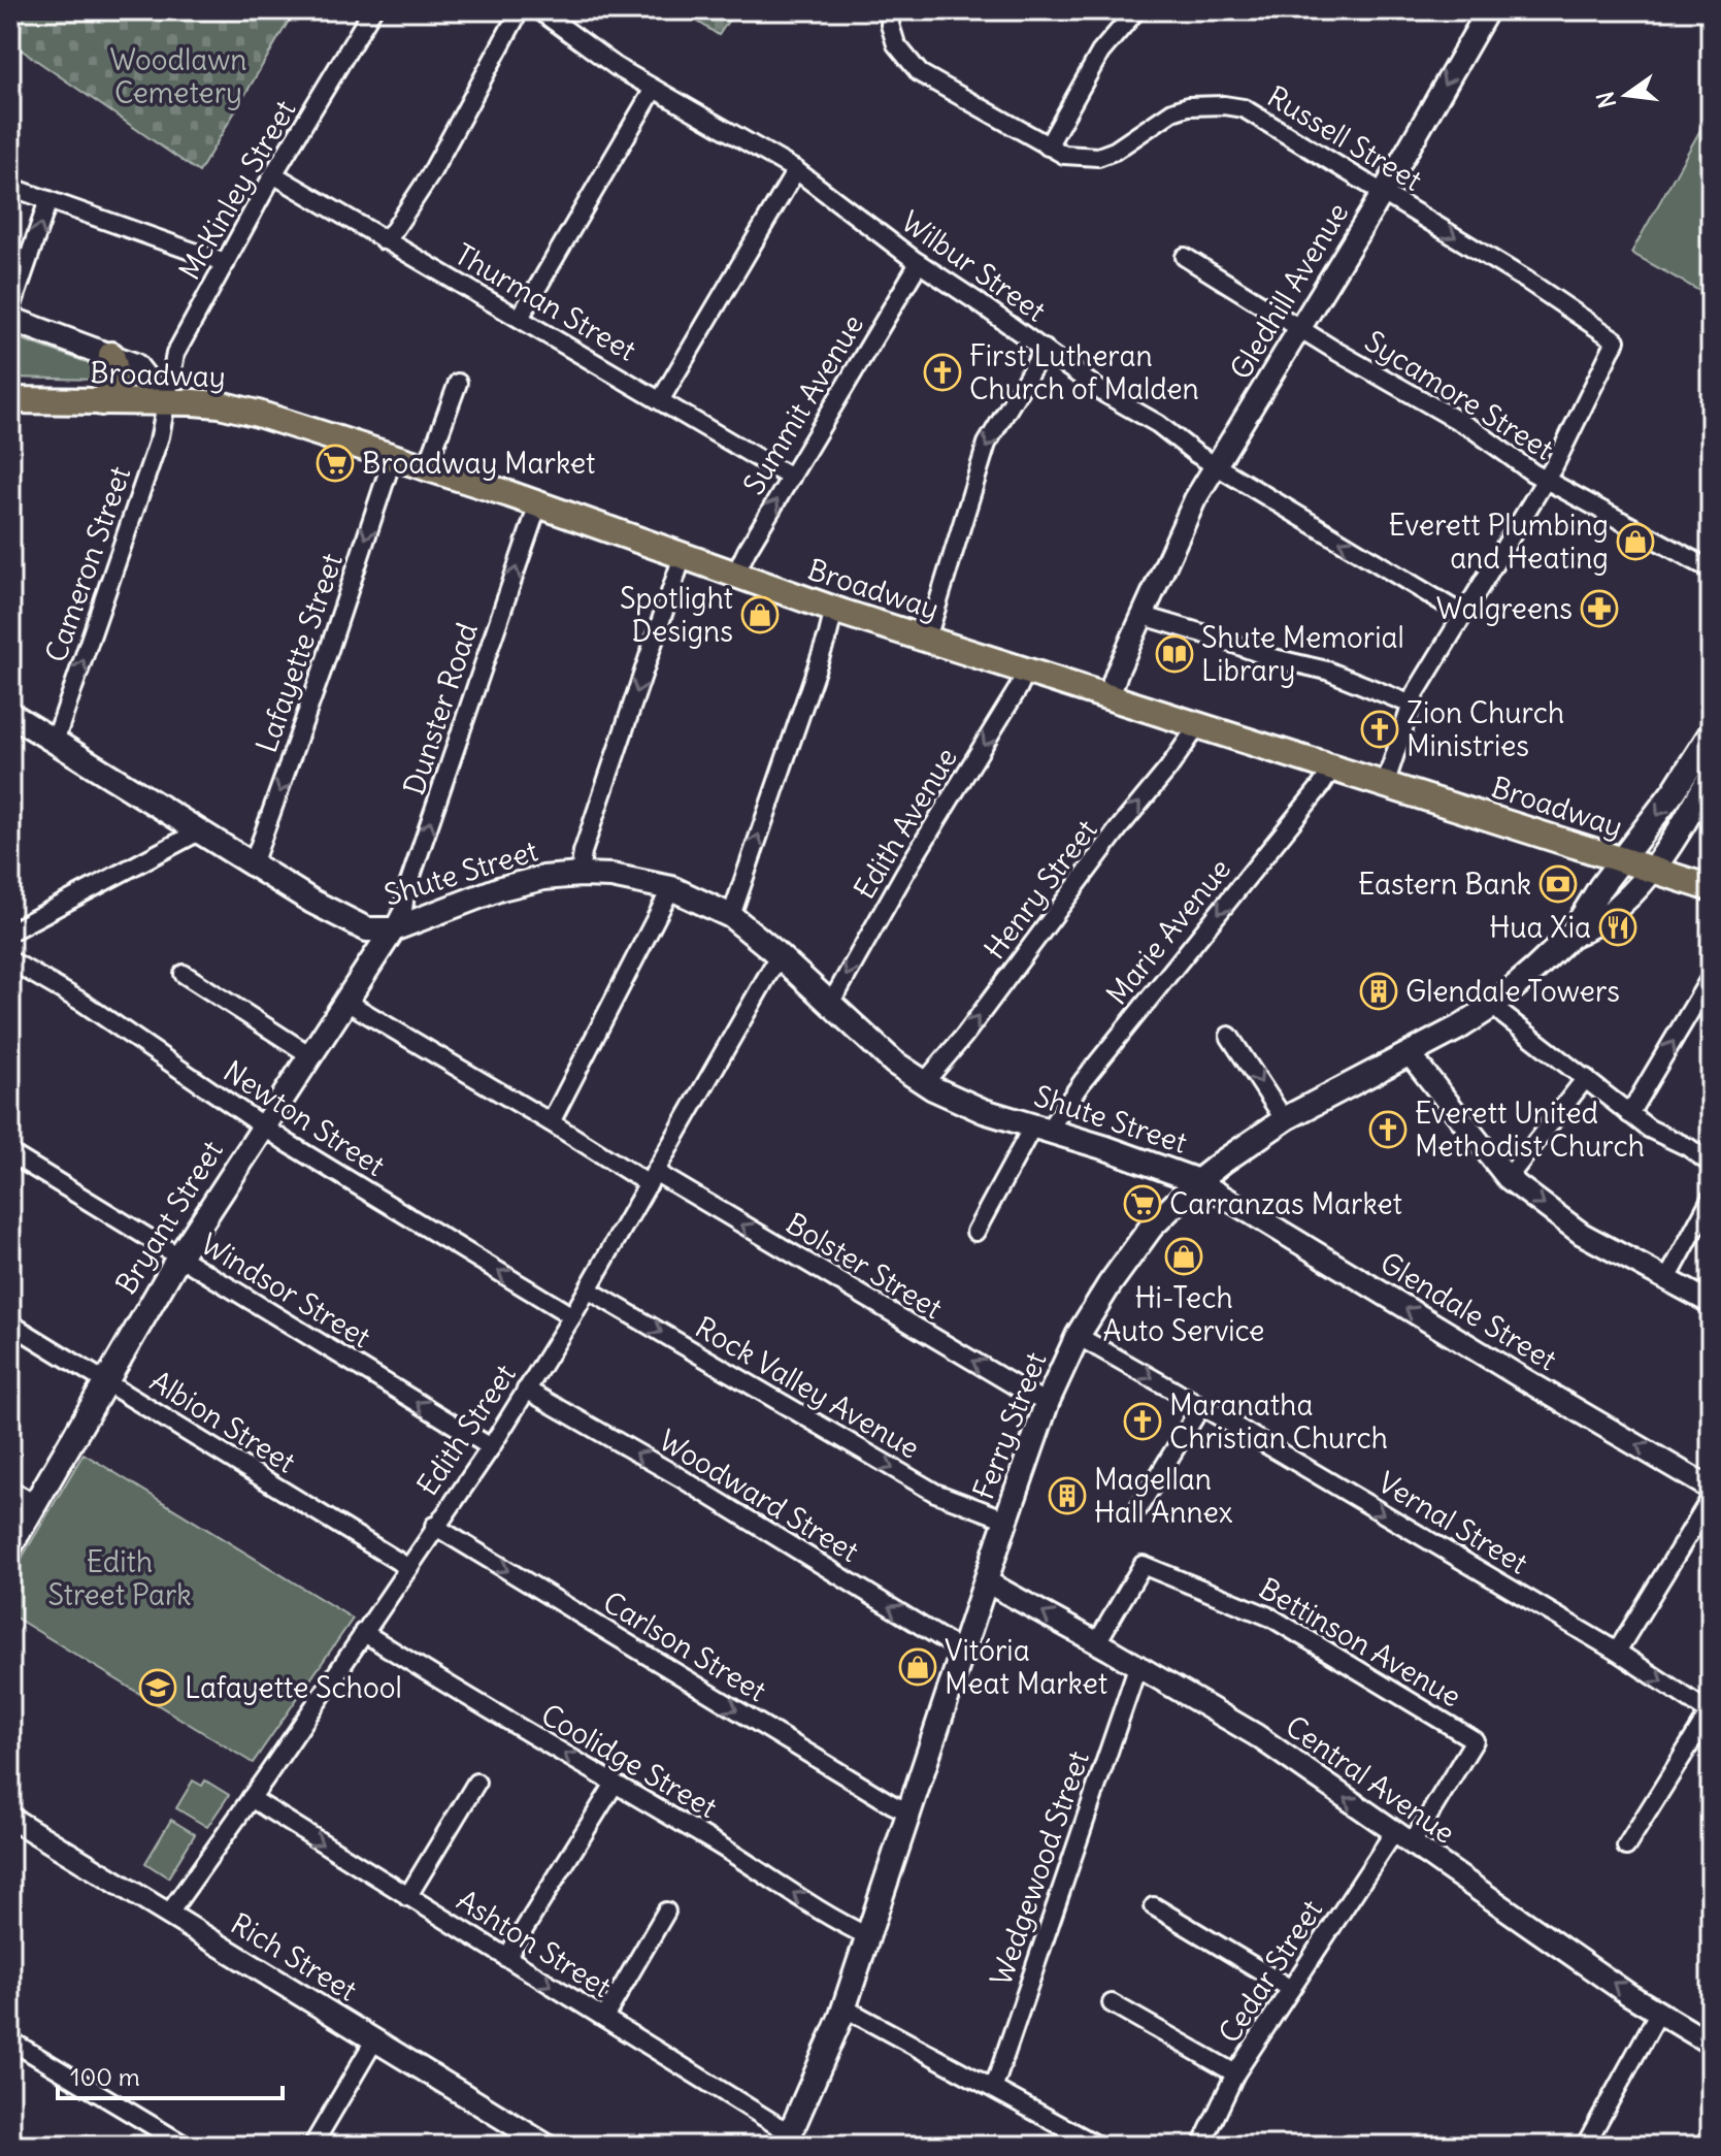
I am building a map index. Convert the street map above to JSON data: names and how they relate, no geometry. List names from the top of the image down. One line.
{"streets":{"main road":["Broadway","Shute Street","Bryant Street","Ferry Street"],"street":["Russell Street","McKinley Street","Wilbur Street","Gledhill Avenue","Thurman Street","Sycamore Street","Summit Avenue","Cameron Street","Lafayette Street","Dunster Road","Edith Avenue","Henry Street","Marie Avenue","Newton Street","Bolster Street","Windsor Street","Glendale Street","Rock Valley Avenue","Albion Street","Edith Street","Woodward Street","Vernal Street","Bettinson Avenue","Carlson Street","Coolidge Street","Central Avenue","Wedgewood Street","Ashton Street","Rich Street","Cedar Street"]},"crossings":[["Russell Street","Gledhill Avenue"],["Russell Street","Sycamore Street"],["McKinley Street","Thurman Street"],["McKinley Street","Broadway"],["McKinley Street","Cameron Street"],["Wilbur Street","Gledhill Avenue"],["Wilbur Street","Summit Avenue"],["Gledhill Avenue","Broadway"],["Gledhill Avenue","Sycamore Street"],["Thurman Street","Summit Avenue"],["Broadway","Summit Avenue"],["Broadway","Cameron Street"],["Broadway","Lafayette Street"],["Broadway","Dunster Road"],["Broadway","Edith Avenue"],["Broadway","Henry Street"],["Broadway","Marie Avenue"],["Broadway","Ferry Street"],["Cameron Street","Shute Street"],["Lafayette Street","Shute Street"],["Dunster Road","Shute Street"],["Dunster Road","Bryant Street"],["Edith Avenue","Shute Street"],["Shute Street","Henry Street"],["Shute Street","Marie Avenue"],["Shute Street","Bryant Street"],["Shute Street","Glendale Street"],["Shute Street","Ferry Street"],["Shute Street","Edith Street"],["Newton Street","Bryant Street"],["Newton Street","Edith Street"],["Bryant Street","Bolster Street"],["Bryant Street","Windsor Street"],["Bryant Street","Albion Street"],["Bolster Street","Ferry Street"],["Bolster Street","Edith Street"],["Windsor Street","Edith Street"],["Glendale Street","Ferry Street"],["Rock Valley Avenue","Ferry Street"],["Rock Valley Avenue","Edith Street"],["Albion Street","Edith Street"],["Ferry Street","Woodward Street"],["Ferry Street","Vernal Street"],["Ferry Street","Carlson Street"],["Ferry Street","Coolidge Street"],["Ferry Street","Central Avenue"],["Ferry Street","Ashton Street"],["Edith Street","Woodward Street"],["Edith Street","Carlson Street"],["Edith Street","Coolidge Street"],["Edith Street","Ashton Street"],["Edith Street","Rich Street"],["Bettinson Avenue","Central Avenue"],["Bettinson Avenue","Cedar Street"],["Central Avenue","Wedgewood Street"],["Central Avenue","Cedar Street"]],"one_way":["Cameron Street","Lafayette Street","Dunster Road","Edith Avenue","Henry Street","Marie Avenue","Newton Street","Bolster Street","Windsor Street","Rock Valley Avenue","Woodward Street","Vernal Street","Carlson Street","Coolidge Street","Central Avenue","Ashton Street"],"parks":["Woodlawn Cemetery","Edith Street Park"],"places":{"church":["First Lutheran Church of Malden","Zion Church Ministries","Everett United Methodist Church","Maranatha Christian Church"],"supermarket":["Broadway Market","Carranzas Market"],"shop":["Everett Plumbing and Heating","Spotlight Designs","Hi-Tech Auto Service","Vitória Meat Market"],"pharmacy":["Walgreens"],"library":["Shute Memorial Library"],"bank":["Eastern Bank"],"restaurant":["Hua Xia"],"building":["Glendale Towers","Magellan Hall Annex"],"school or university":["Lafayette School"]},"scale_bar":"100 m","north":"left"}
